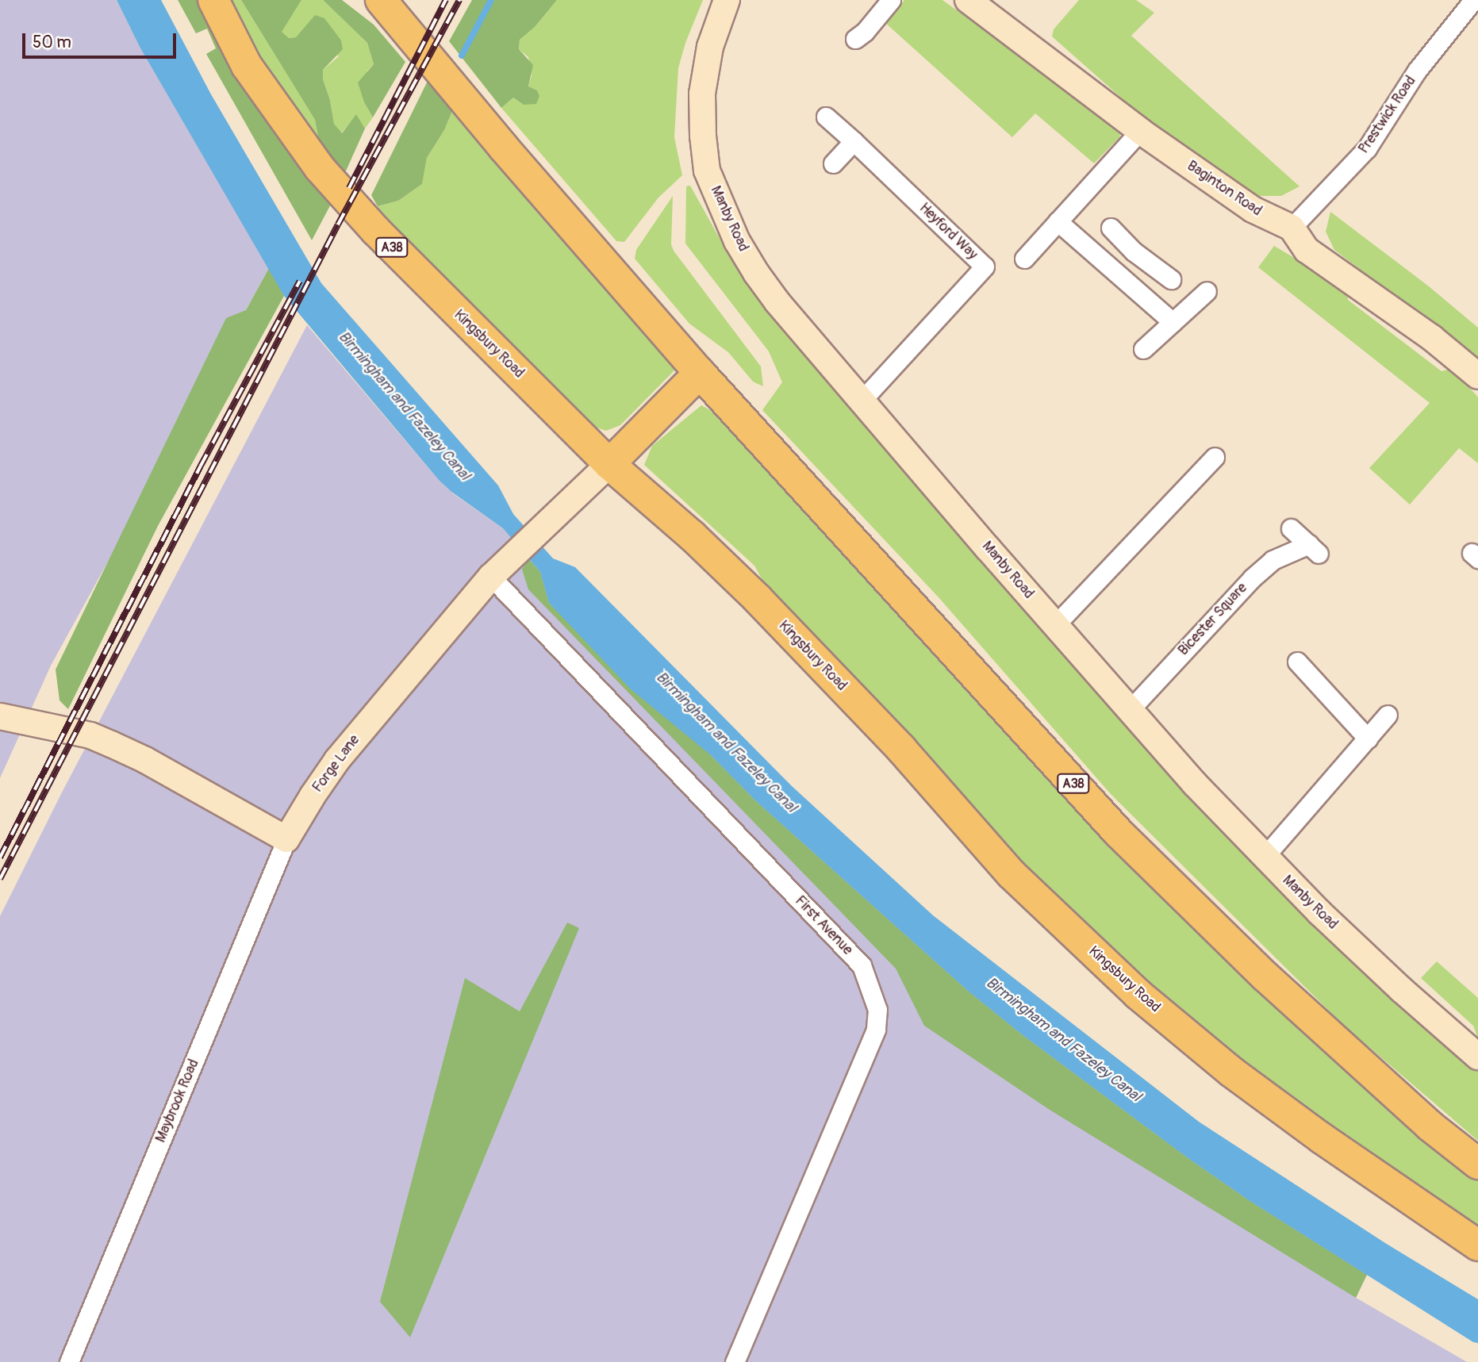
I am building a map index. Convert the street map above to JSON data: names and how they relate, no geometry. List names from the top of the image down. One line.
{"streets":{"highway":["A38","Kingsbury Road"],"street":["Prestwick Road","Baginton Road","Manby Road","Heyford Way","Bicester Square","Forge Lane","First Avenue","Maybrook Road"]},"crossings":[["Prestwick Road","Baginton Road"],["Manby Road","Heyford Way"],["Manby Road","Bicester Square"],["Kingsbury Road","Forge Lane"],["Forge Lane","First Avenue"],["Forge Lane","Maybrook Road"]],"water":["Birmingham and Fazeley Canal"],"scale_bar":"50 m"}
